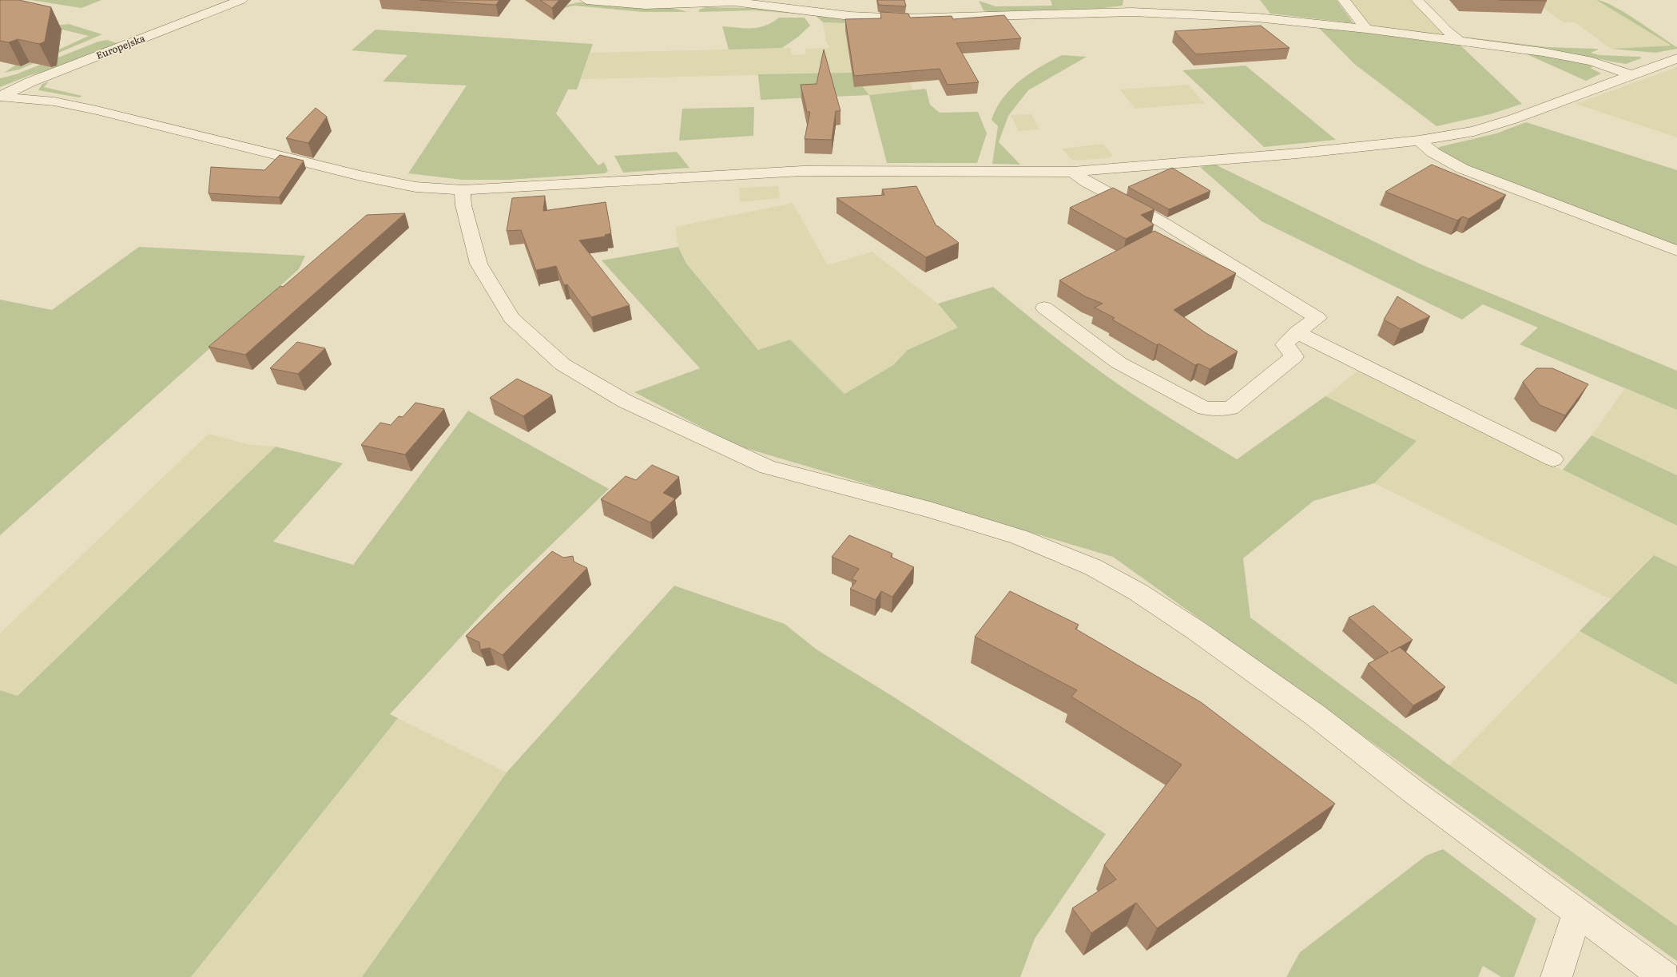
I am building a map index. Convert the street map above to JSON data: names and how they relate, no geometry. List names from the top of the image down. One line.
{"streets":{"street":["Europejska"]}}
